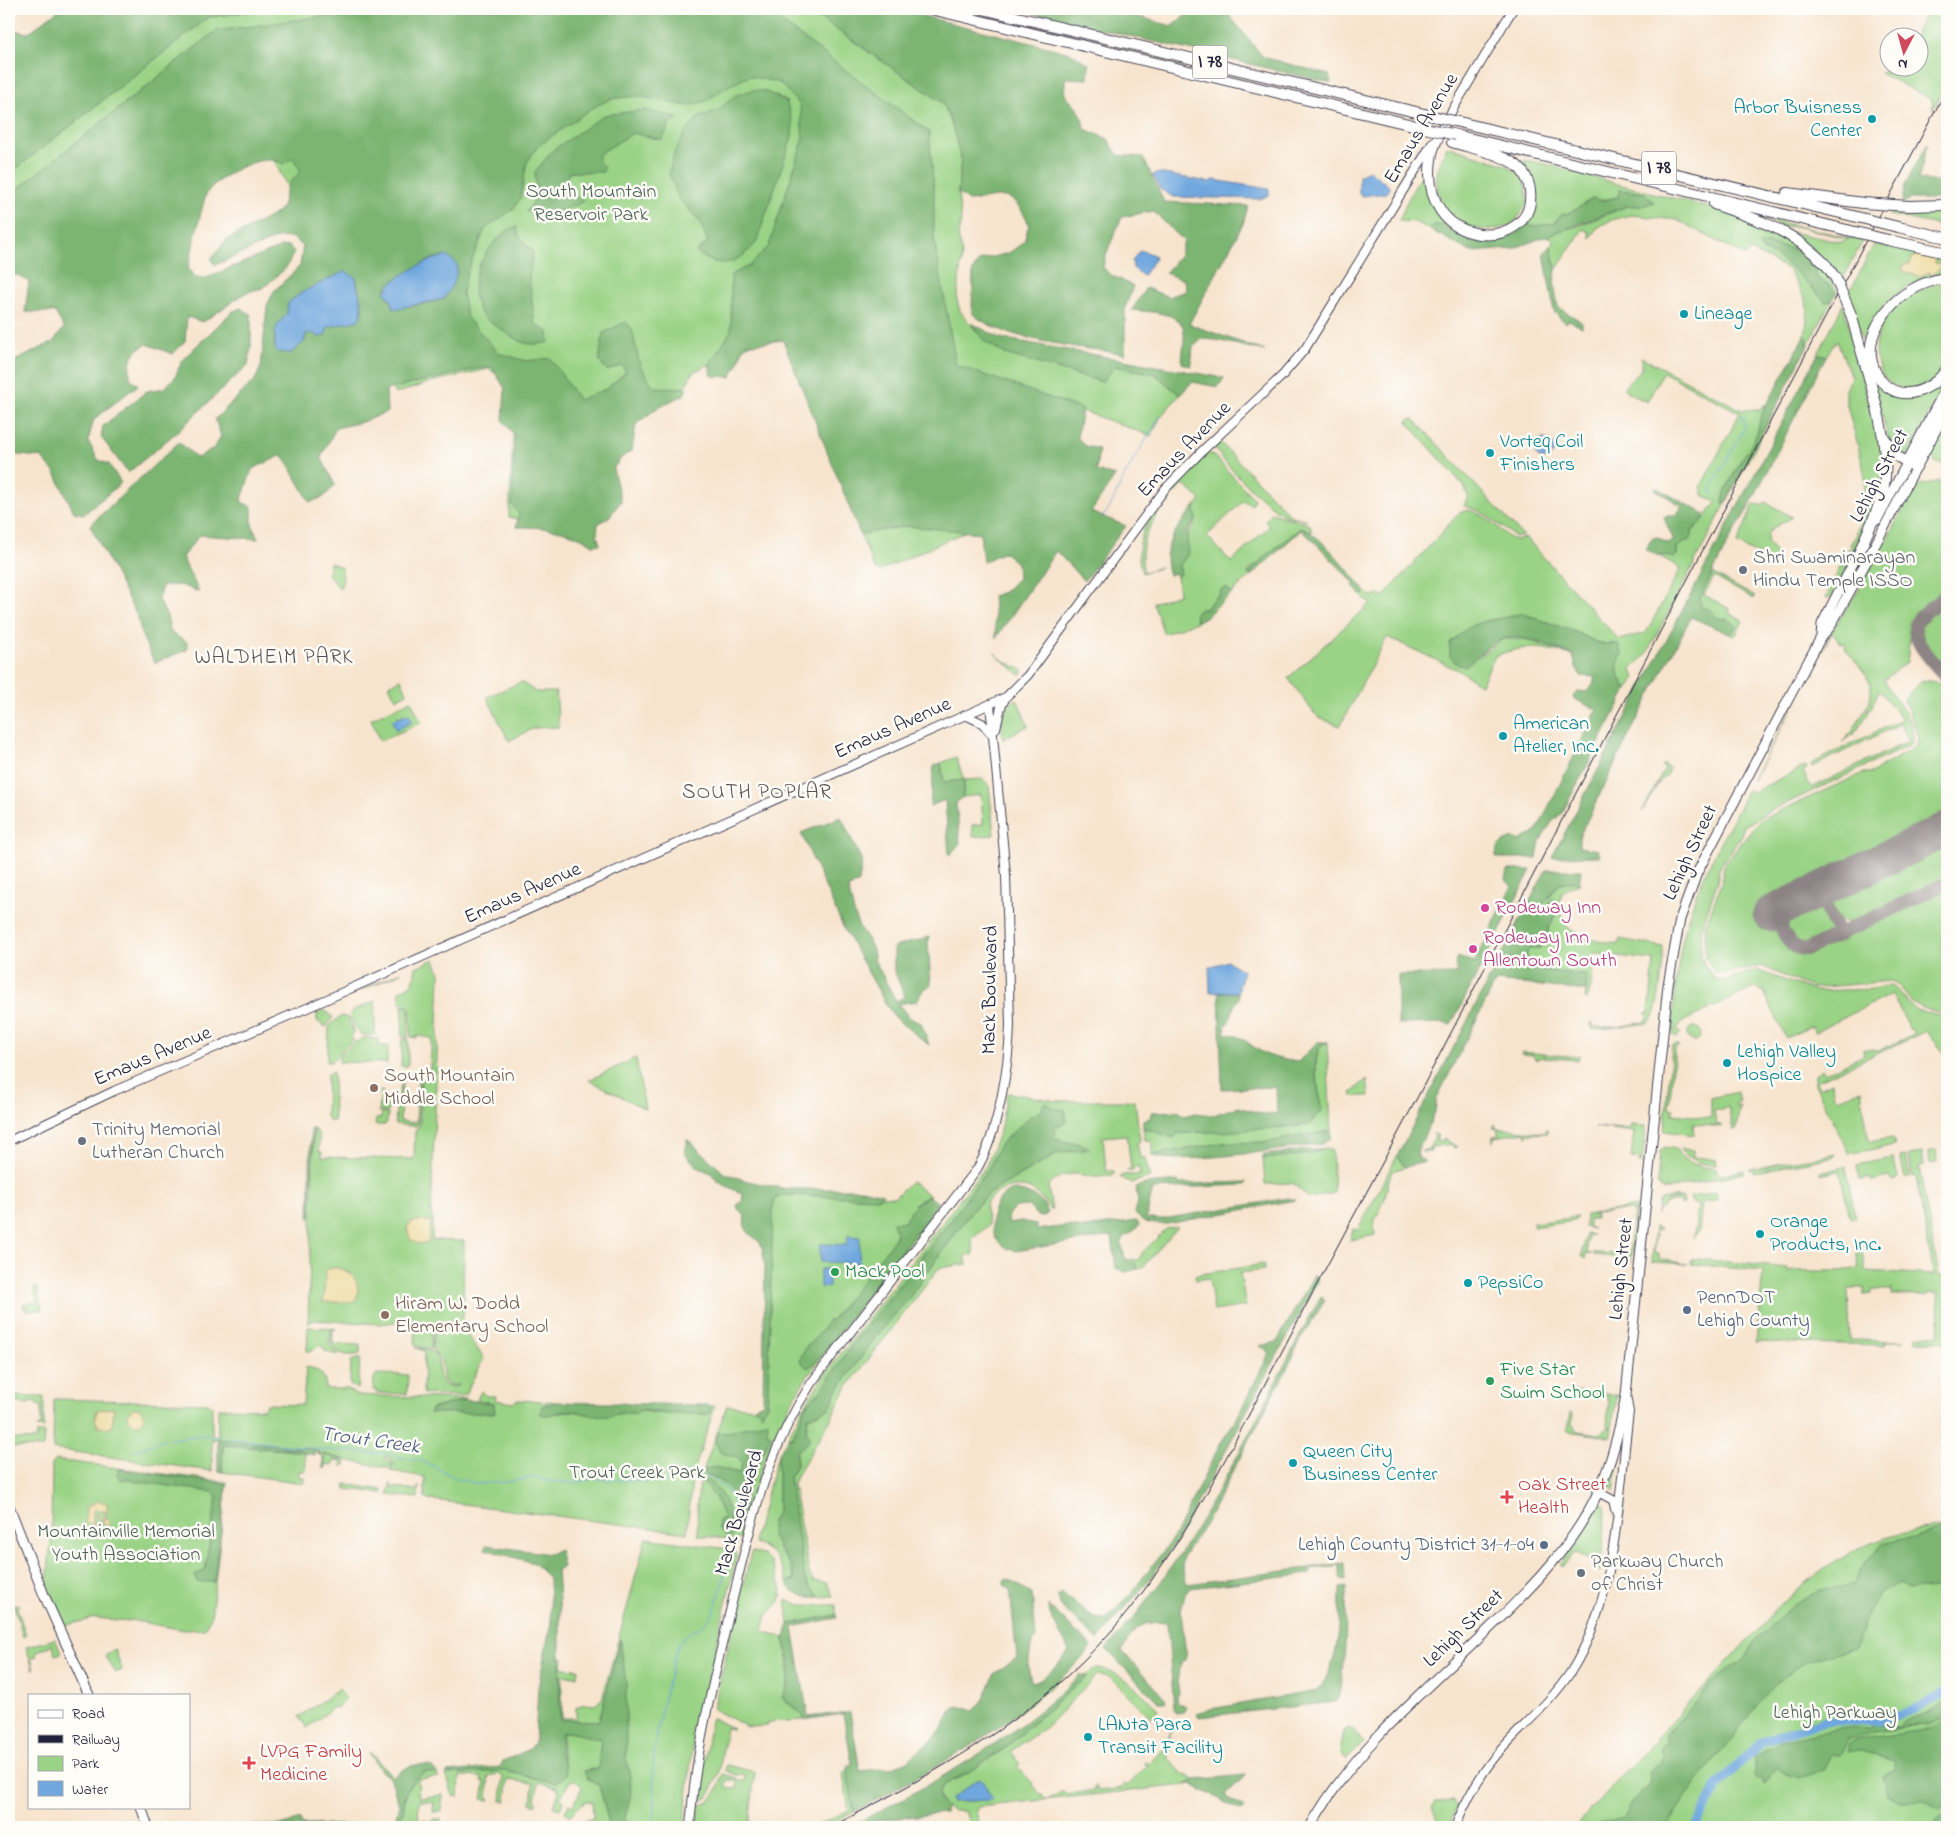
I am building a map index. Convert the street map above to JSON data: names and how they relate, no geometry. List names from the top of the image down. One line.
{"streets":{"highway":["I 78","Lehigh Street"],"main road":["Emaus Avenue","Mack Boulevard"]},"crossings":[["I 78","Emaus Avenue"],["Emaus Avenue","Mack Boulevard"]],"districts":["WALDHEIM PARK","SOUTH POPLAR"],"water":["Trout Creek"],"parks":["South Mountain Reservoir Park","Trout Creek Park","Mountainville Memorial Youth Association","Lehigh Parkway"],"places":{"other":["Arbor Buisness Center","Lineage","Vorteq Coil Finishers","Shri Swaminarayan Hindu Temple ISSO","American Atelier, Inc.","Rodeway Inn","Rodeway Inn Allentown South","Lehigh Valley Hospice","South Mountain Middle School","Trinity Memorial Lutheran Church","Orange Products, Inc.","Mack Pool","PepsiCo","PennDOT Lehigh County","Hiram W. Dodd Elementary School","Five Star Swim School","Queen City Business Center","Lehigh County District 31-1-04","Parkway Church of Christ","LANta Para Transit Facility"],"health":["Oak Street Health","LVPG Family Medicine"]},"legend":["Road","Railway","Park","Water"],"north":"bottom"}
